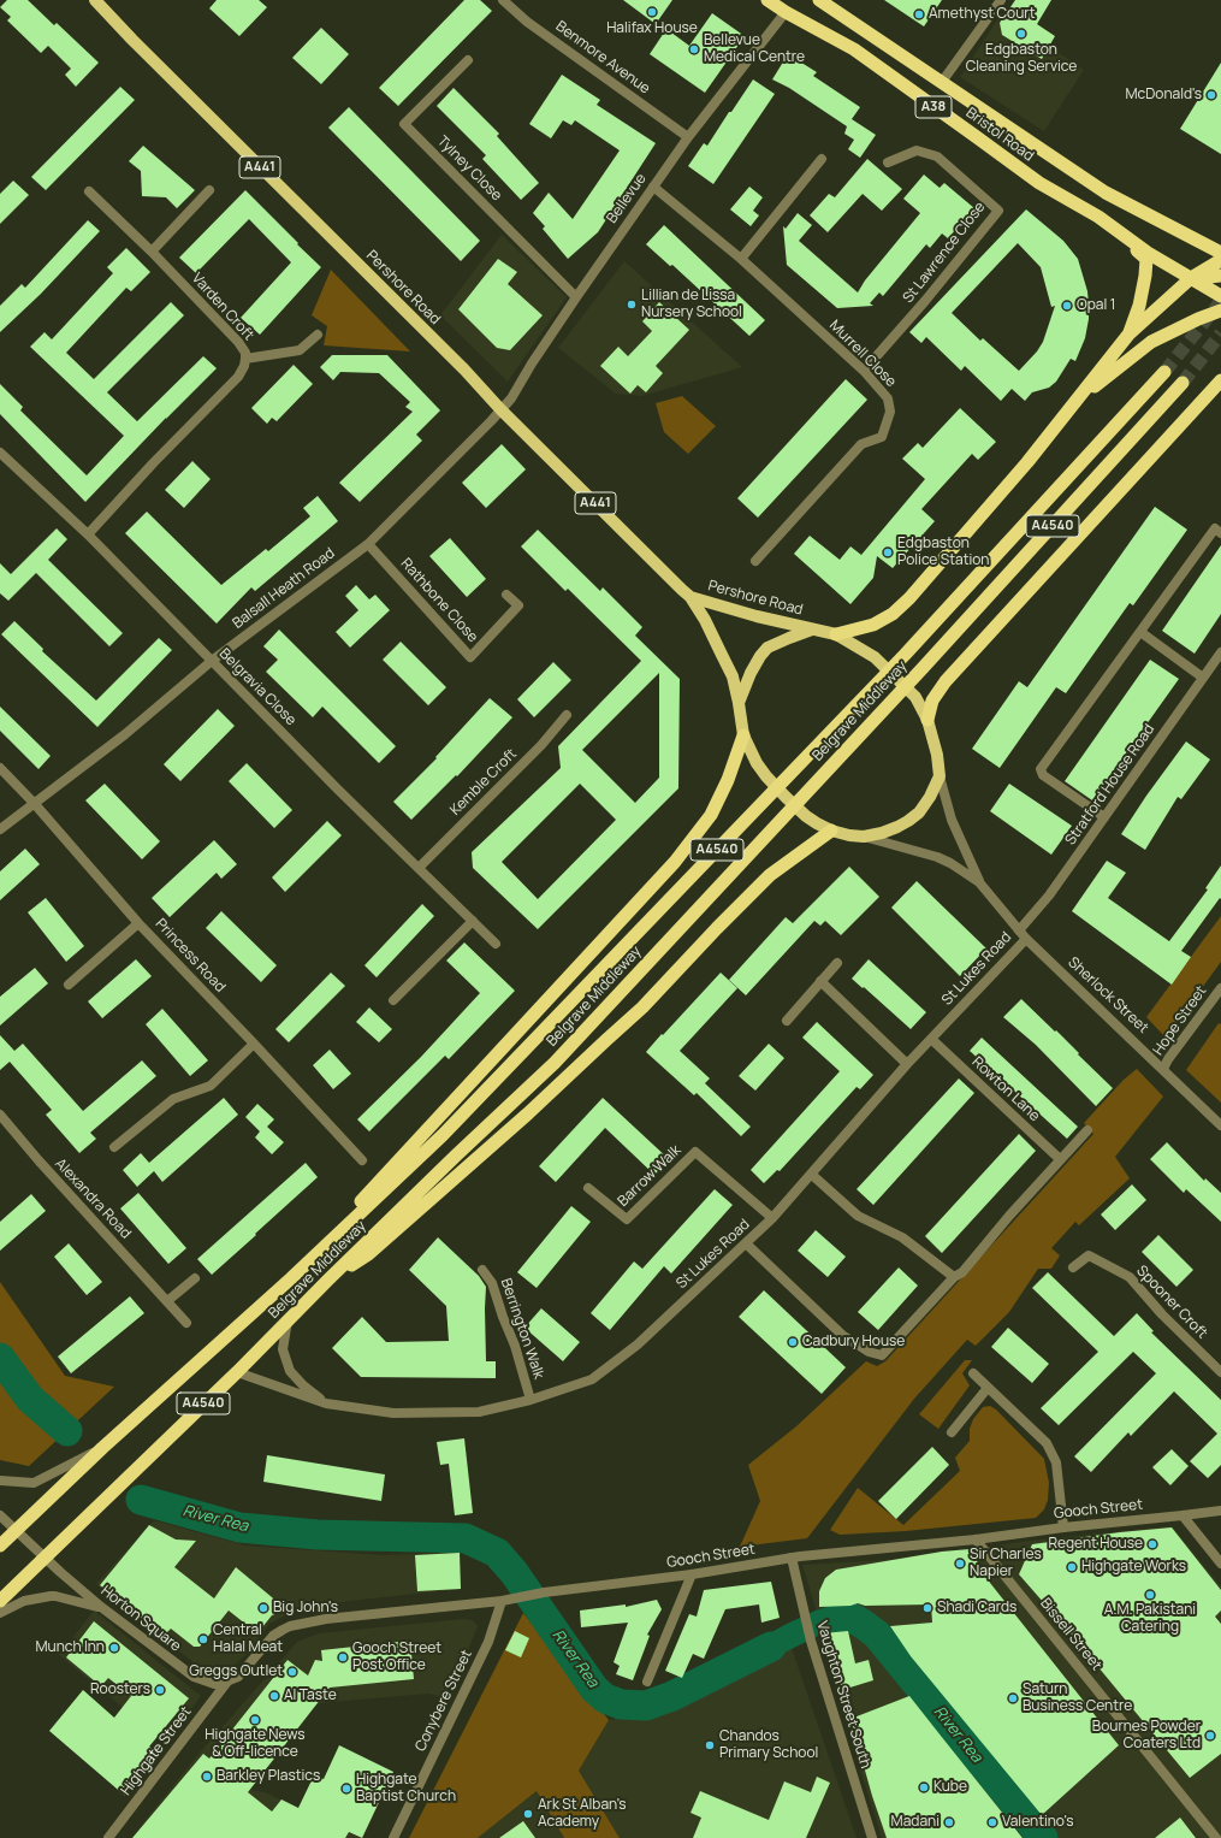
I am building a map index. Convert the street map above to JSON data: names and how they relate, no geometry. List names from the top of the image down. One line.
{"streets":{"highway":["A38","Bristol Road","A4540","Belgrave Middleway"],"main road":["A441","Pershore Road"],"street":["Benmore Avenue","Tylney Close","Bellevue","St Lawrence Close","Varden Croft","Murrell Close","Balsall Heath Road","Rathbone Close","Belgravia Close","Kemble Croft","Stratford House Road","Princess Road","St Lukes Road","Sherlock Street","Hope Street","Rowton Lane","Barrow Walk","Alexandra Road","Spooner Croft","Berrington Walk","Gooch Street","Horton Square","Bissell Street","Vaughton Street South","Conybere Street","Highgate Street"]},"crossings":[["Benmore Avenue","Bellevue"],["A38","Bristol Road"],["Bristol Road","Bellevue"],["Tylney Close","Bellevue"],["Bellevue","Pershore Road"],["Bellevue","Murrell Close"],["Bellevue","Balsall Heath Road"],["St Lawrence Close","Murrell Close"],["Pershore Road","Balsall Heath Road"],["Pershore Road","Sherlock Street"],["Varden Croft","Belgravia Close"],["Balsall Heath Road","Rathbone Close"],["Balsall Heath Road","Belgravia Close"],["Balsall Heath Road","Princess Road"],["Belgravia Close","Kemble Croft"],["Belgrave Middleway","St Lukes Road"],["Belgrave Middleway","Horton Square"],["Stratford House Road","St Lukes Road"],["Stratford House Road","Sherlock Street"],["St Lukes Road","Sherlock Street"],["St Lukes Road","Rowton Lane"],["St Lukes Road","Barrow Walk"],["St Lukes Road","Berrington Walk"],["Sherlock Street","Hope Street"],["Gooch Street","Horton Square"],["Gooch Street","Bissell Street"],["Gooch Street","Vaughton Street South"],["Gooch Street","Conybere Street"],["Gooch Street","Highgate Street"],["Horton Square","Highgate Street"]],"water":["River Rea"],"places":["Halifax House","Amethyst Court","Edgbaston Cleaning Service","Bellevue Medical Centre","McDonald's","Lillian de Lissa Nursery School","Opal 1","Edgbaston Police Station","Cadbury House","Regent House","Sir Charles Napier","Highgate Works","A.M. Pakistani Catering","Big John's","Shadi Cards","Central Halal Meat","Munch Inn","Gooch Street Post Office","Greggs Outlet","Roosters","Al Taste","Saturn Business Centre","Highgate News & Off-licence","Bournes Powder Coaters Ltd","Chandos Primary School","Barkley Plastics","Kube","Highgate Baptist Church","Ark St Alban's Academy","Madani","Valentino's"]}
